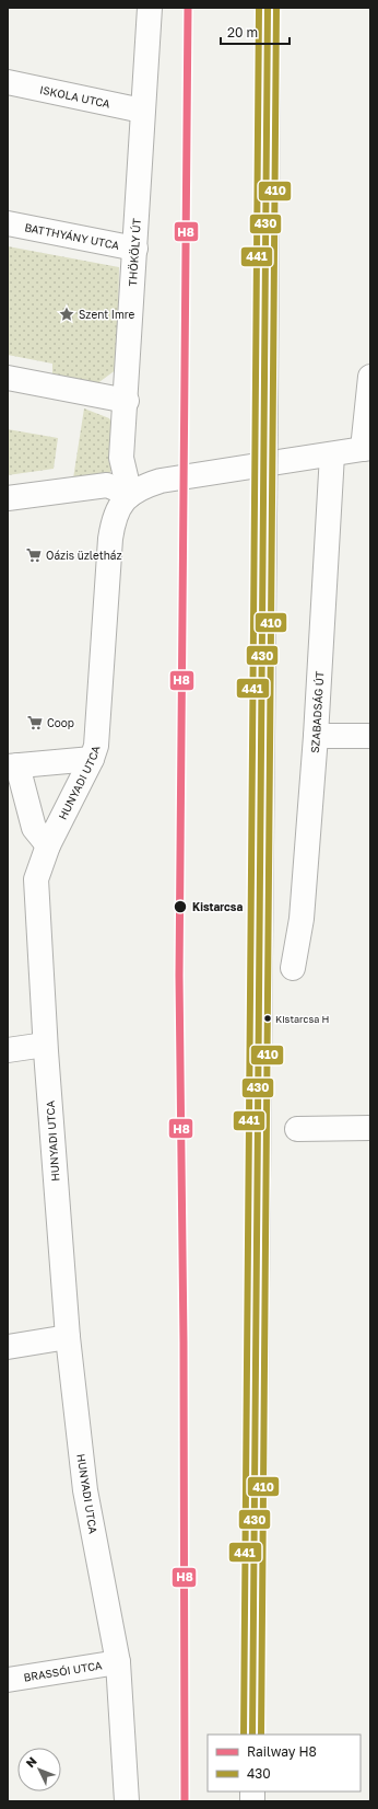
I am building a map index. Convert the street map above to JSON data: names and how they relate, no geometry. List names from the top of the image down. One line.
{"streets":{"street":["ISKOLA UTCA","BATTHYÁNY UTCA","THÖKÖLY ÚT","SZABADSÁG ÚT","HUNYADI UTCA","BRASSÓI UTCA"]},"crossings":[["ISKOLA UTCA","THÖKÖLY ÚT"],["BATTHYÁNY UTCA","THÖKÖLY ÚT"],["THÖKÖLY ÚT","HUNYADI UTCA"],["HUNYADI UTCA","BRASSÓI UTCA"]],"places":{"place":["Szent Imre"],"supermarket":["Oázis üzletház","Coop"],"other":["Kistarcsa","Kistarcsa H"]},"lines":["rail line H8","transit line 430","transit line 410","transit line 441"],"legend":["Railway H8","430"],"scale_bar":"20 m","north":"top left"}
